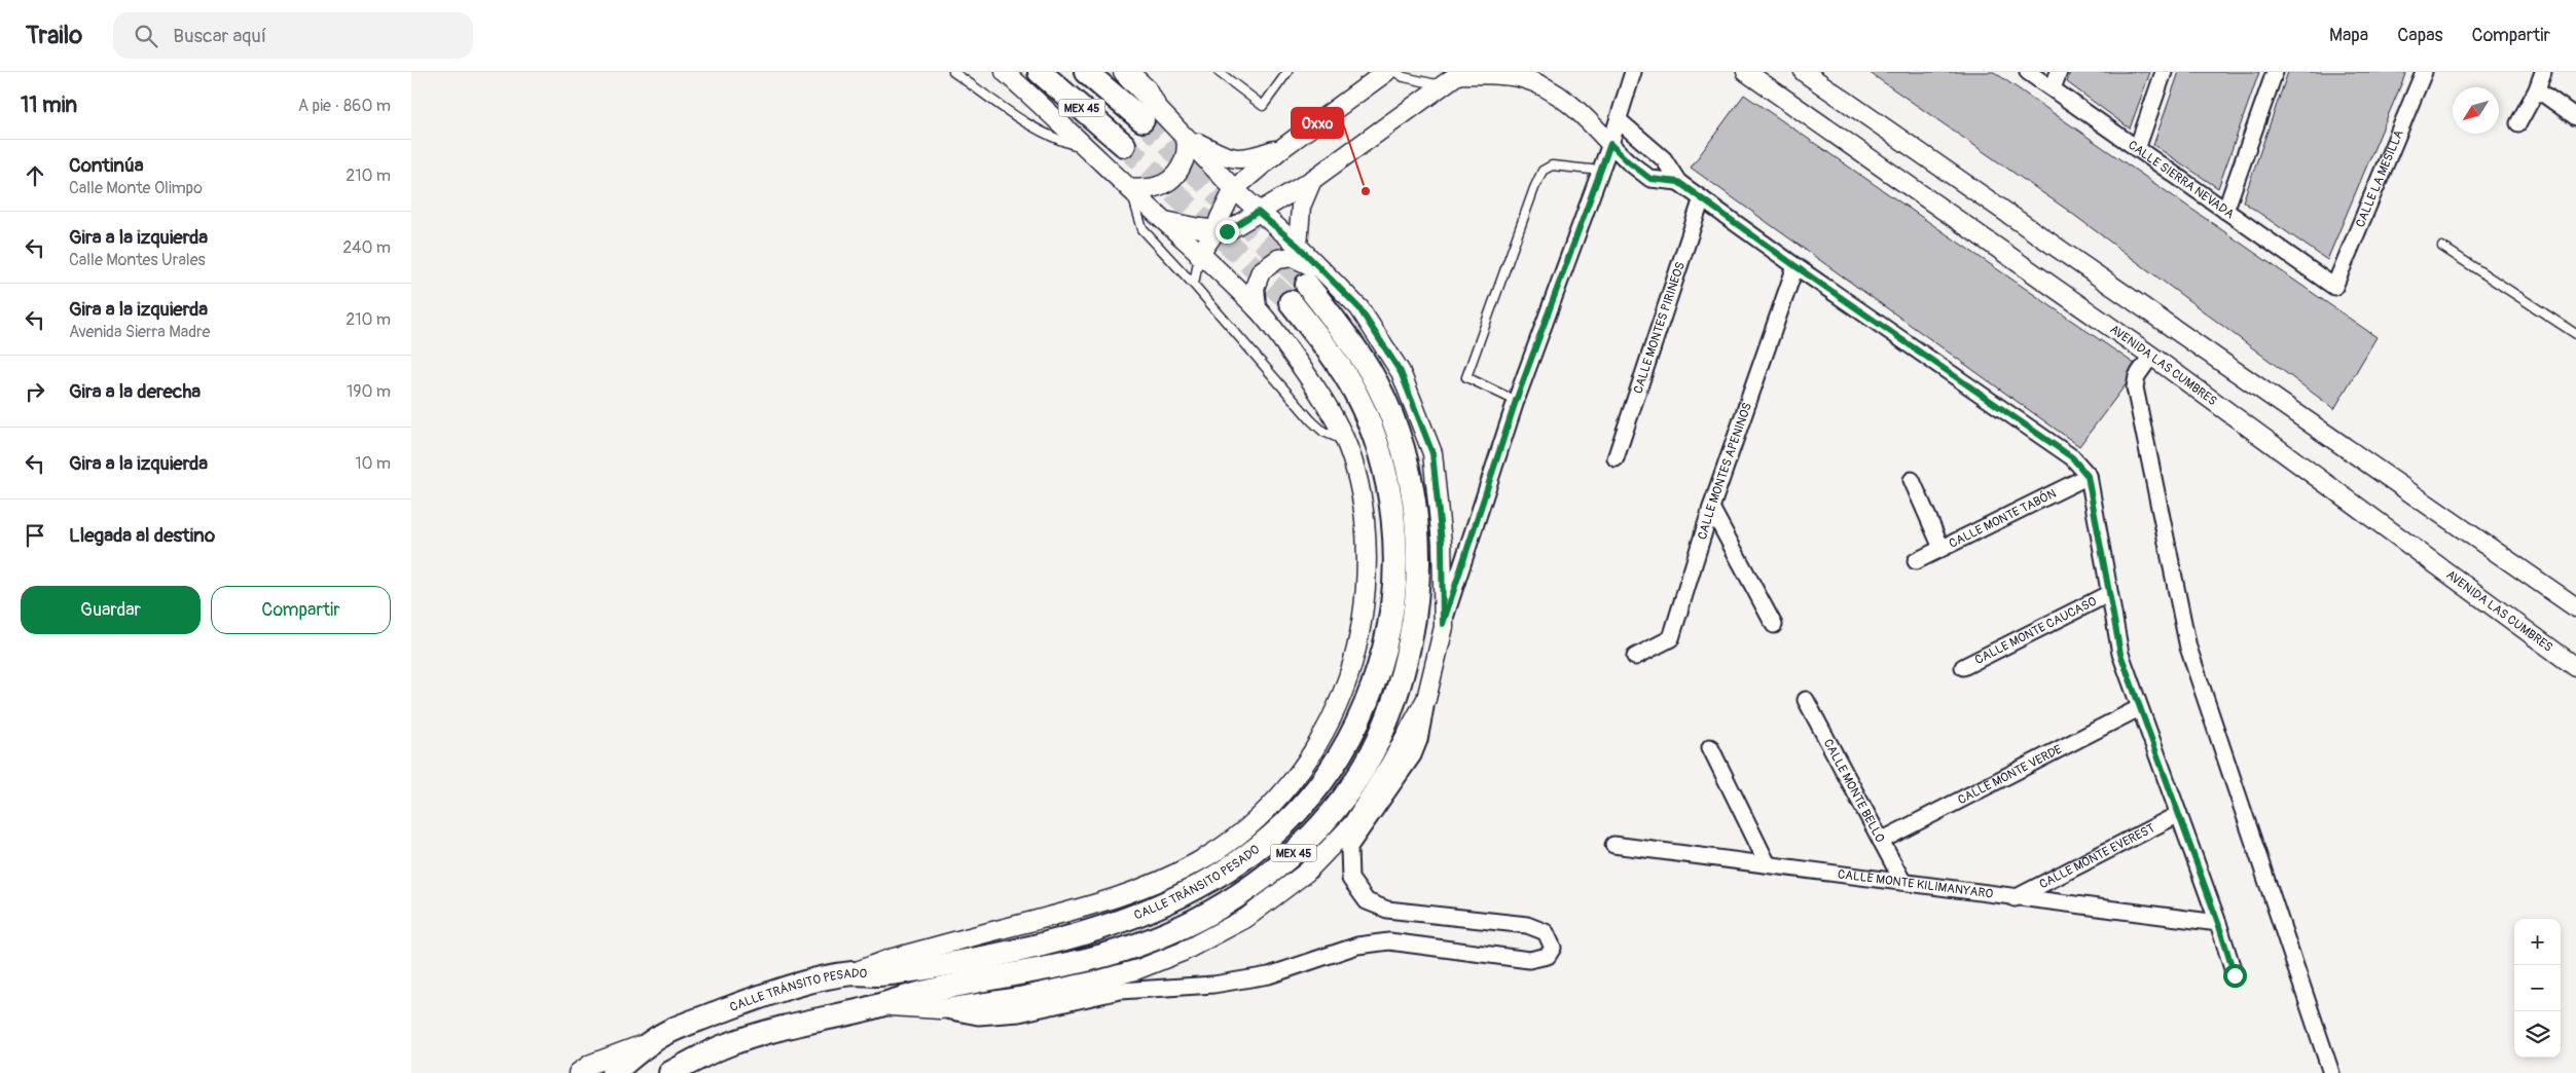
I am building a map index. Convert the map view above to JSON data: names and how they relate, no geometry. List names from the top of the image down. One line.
{"streets":{"main road":["MEX 45","CALLE TRÁNSITO PESADO"],"street":["CALLE LA MESILLA","CALLE SIERRA NEVADA","CALLE MONTES PIRINEOS","AVENIDA LAS CUMBRES","CALLE MONTES APENINOS","CALLE MONTE TABÓN","CALLE MONTE CAUCASO","CALLE MONTE VERDE","CALLE MONTE BELLO","CALLE MONTE EVEREST","CALLE MONTE KILIMANYARO"]},"crossings":[["CALLE LA MESILLA","CALLE SIERRA NEVADA"],["CALLE MONTE VERDE","CALLE MONTE BELLO"],["CALLE MONTE BELLO","CALLE MONTE KILIMANYARO"],["CALLE MONTE EVEREST","CALLE MONTE KILIMANYARO"]],"places":["Oxxo"],"north":"bottom left","page":{"header":"Trailo","search":"Buscar aquí","nav":["Mapa","Capas","Compartir"],"heading":["11 min","A pie · 860 m"],"list":[["Continúa","Calle Monte Olimpo","210 m"],["Gira a la izquierda","Calle Montes Urales","240 m"],["Gira a la izquierda","Avenida Sierra Madre","210 m"],["Gira a la derecha","190 m"],["Gira a la izquierda","10 m"],"Llegada al destino"],"buttons":["Guardar","Compartir"],"map_buttons":["+","−"]}}
